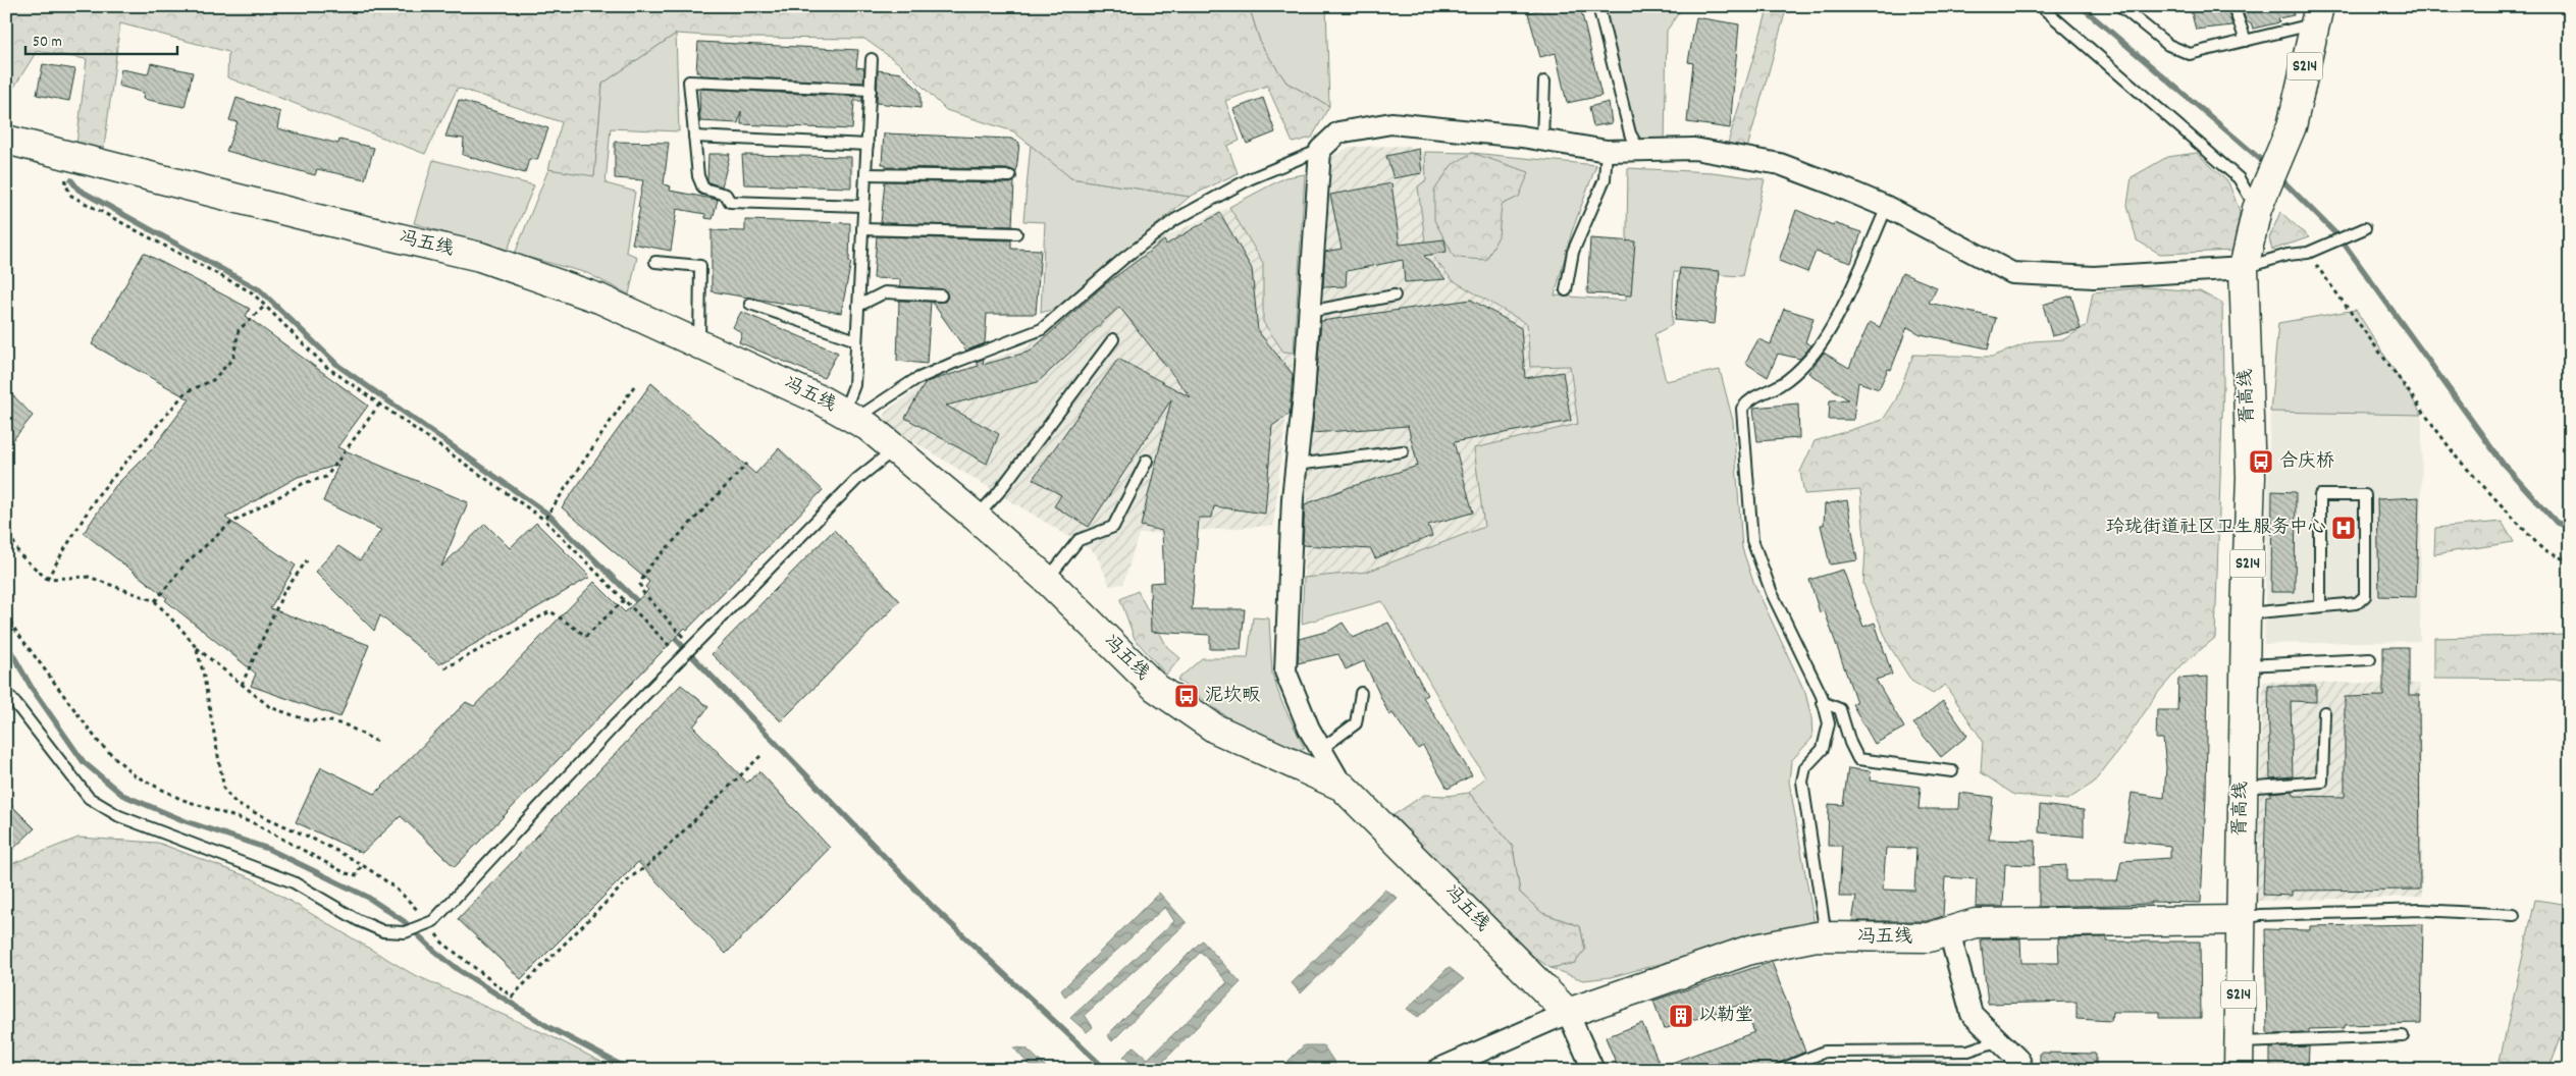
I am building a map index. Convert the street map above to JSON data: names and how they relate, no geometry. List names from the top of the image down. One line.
{"streets":{"street":["S214","冯五线","胥高线"]},"crossings":[["S214","冯五线"],["S214","胥高线"],["冯五线","胥高线"]],"places":{"bus stop":["合庆桥","泥坎畈"],"hospital":["玲珑街道社区卫生服务中心"],"building":["以勒堂"]},"scale_bar":"50 m"}
